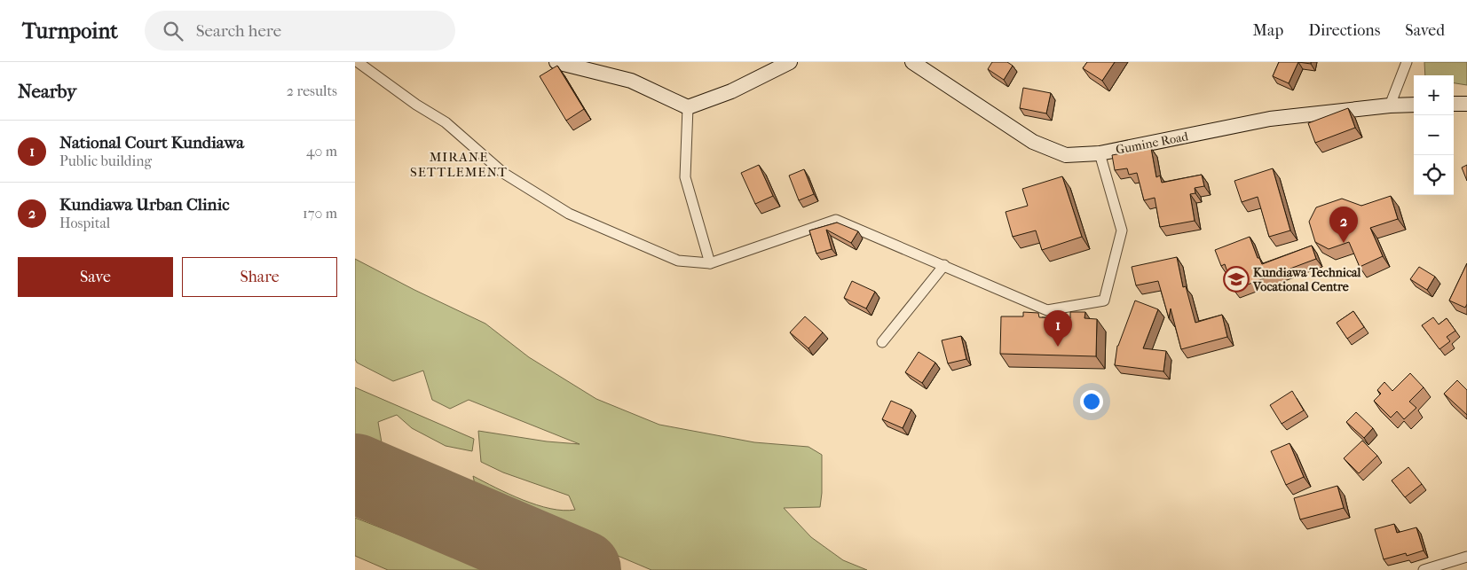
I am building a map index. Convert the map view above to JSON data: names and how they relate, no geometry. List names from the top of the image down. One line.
{"streets":{"main road":["Gumine Road"]},"districts":["MIRANE SETTLEMENT"],"places":{"school or university":["Kundiawa Technical Vocational Centre"]},"page":{"header":"Turnpoint","search":"Search here","nav":["Map","Directions","Saved"],"heading":["Nearby","2 results"],"map_buttons":["+","−"],"list":[{"mark":"1","name":"National Court Kundiawa","note":"Public building","value":"40 m"},{"mark":"2","name":"Kundiawa Urban Clinic","note":"Hospital","value":"170 m"}],"pins":["2","1"],"buttons":["Save","Share"]}}
